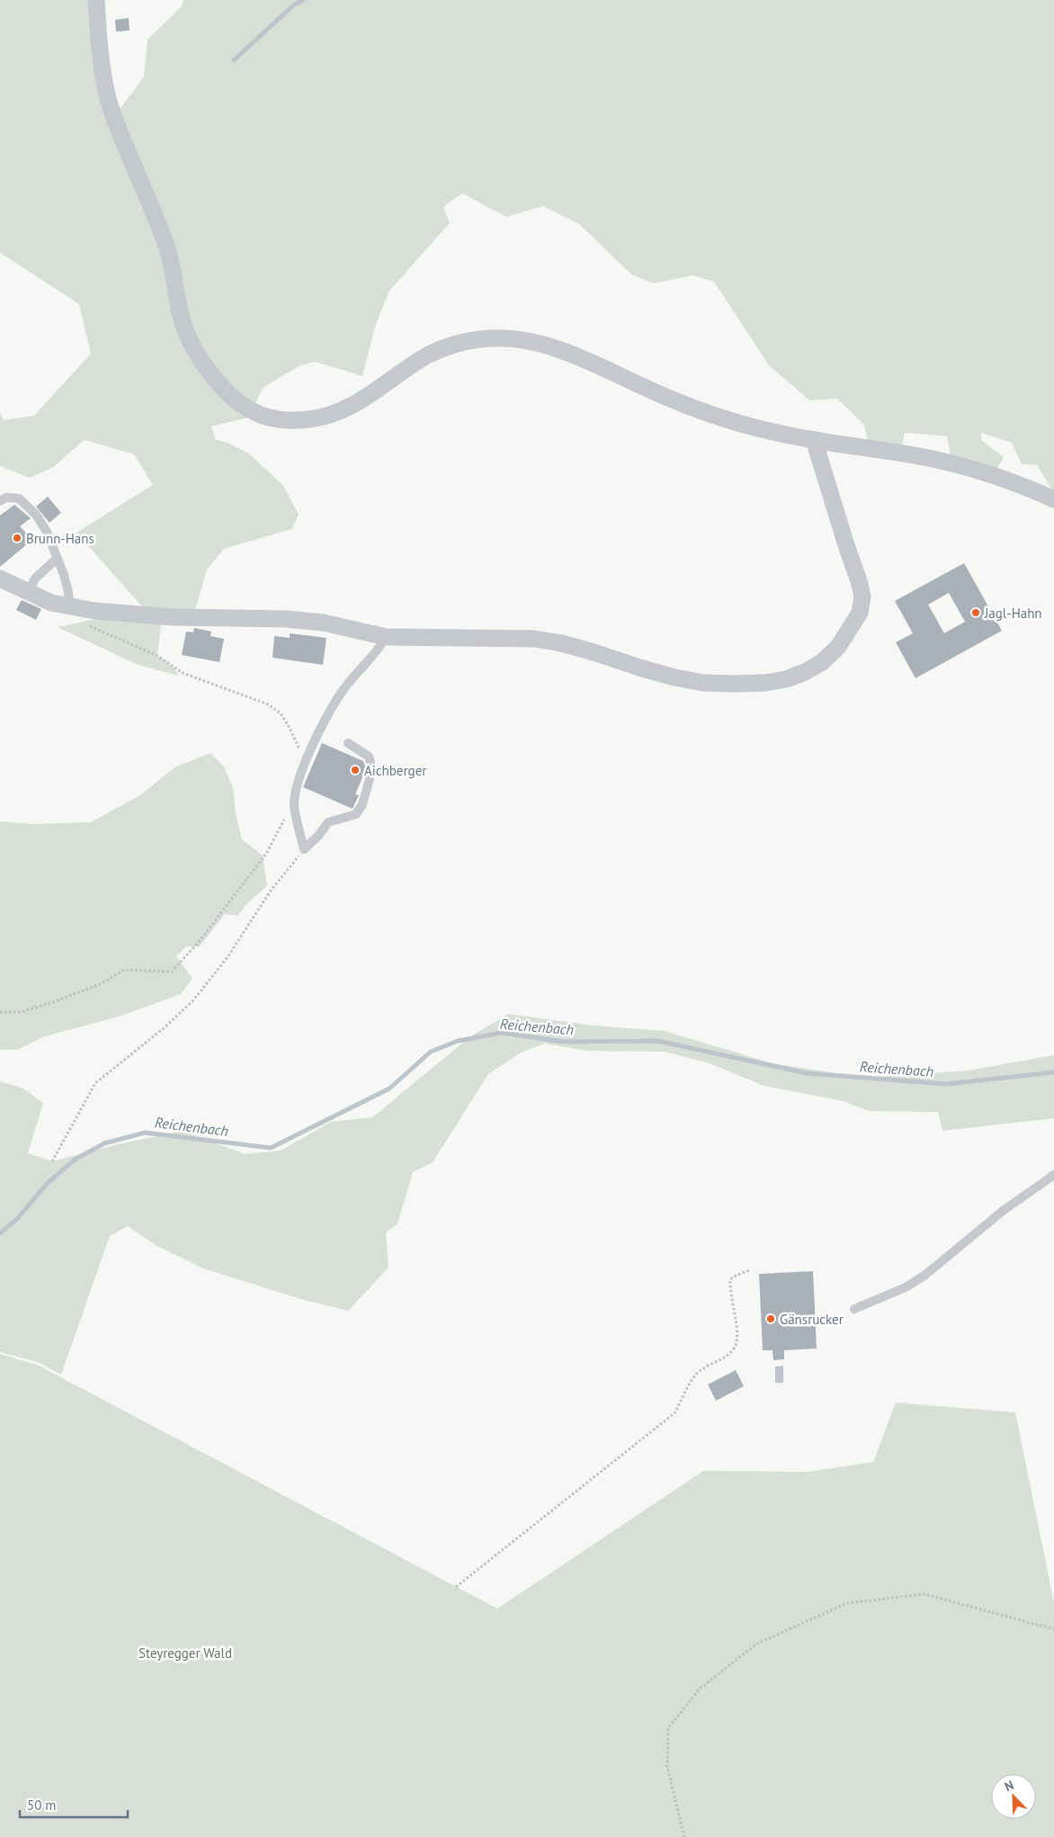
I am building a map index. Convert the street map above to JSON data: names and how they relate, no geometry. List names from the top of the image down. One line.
{"water":["Reichenbach"],"parks":["Steyregger Wald"],"places":["Brunn-Hans","Jagl-Hahn","Aichberger","Gänsrucker"],"scale_bar":"50 m","north":"top left"}
